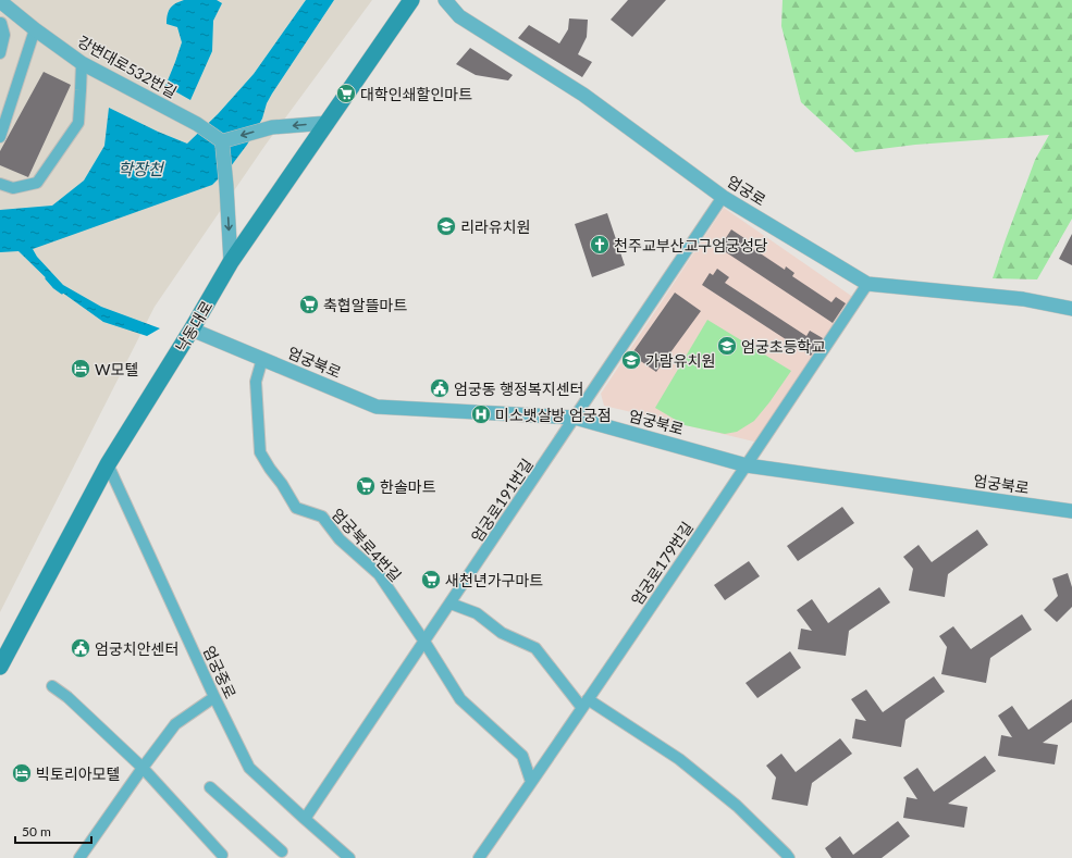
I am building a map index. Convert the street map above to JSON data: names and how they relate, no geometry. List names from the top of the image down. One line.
{"streets":{"main road":["낙동대로"],"street":["강변대로532번길","엄궁로","엄궁북로","엄궁로191번길","엄궁북로4번길","엄궁로179번길","엄궁중로"]},"crossings":[["엄궁로","엄궁로191번길"],["엄궁로","엄궁로179번길"],["낙동대로","엄궁북로"],["낙동대로","엄궁중로"],["엄궁북로","엄궁로191번길"],["엄궁북로","엄궁북로4번길"],["엄궁북로","엄궁로179번길"],["엄궁로191번길","엄궁북로4번길"],["엄궁로191번길","엄궁중로"],["엄궁북로4번길","엄궁로179번길"]],"water":["학장천"],"places":{"supermarket":["대학인쇄할인마트","축협알뜰마트","한솔마트","새천년가구마트"],"school or university":["리라유치원","엄궁초등학교","가람유치원"],"church":["천주교부산교구엄궁성당"],"hotel":["W모텔","빅토리아모텔"],"public building":["엄궁동 행정복지센터","엄궁치안센터"],"hospital":["미소뱃살방 엄궁점"]},"scale_bar":"50 m"}
